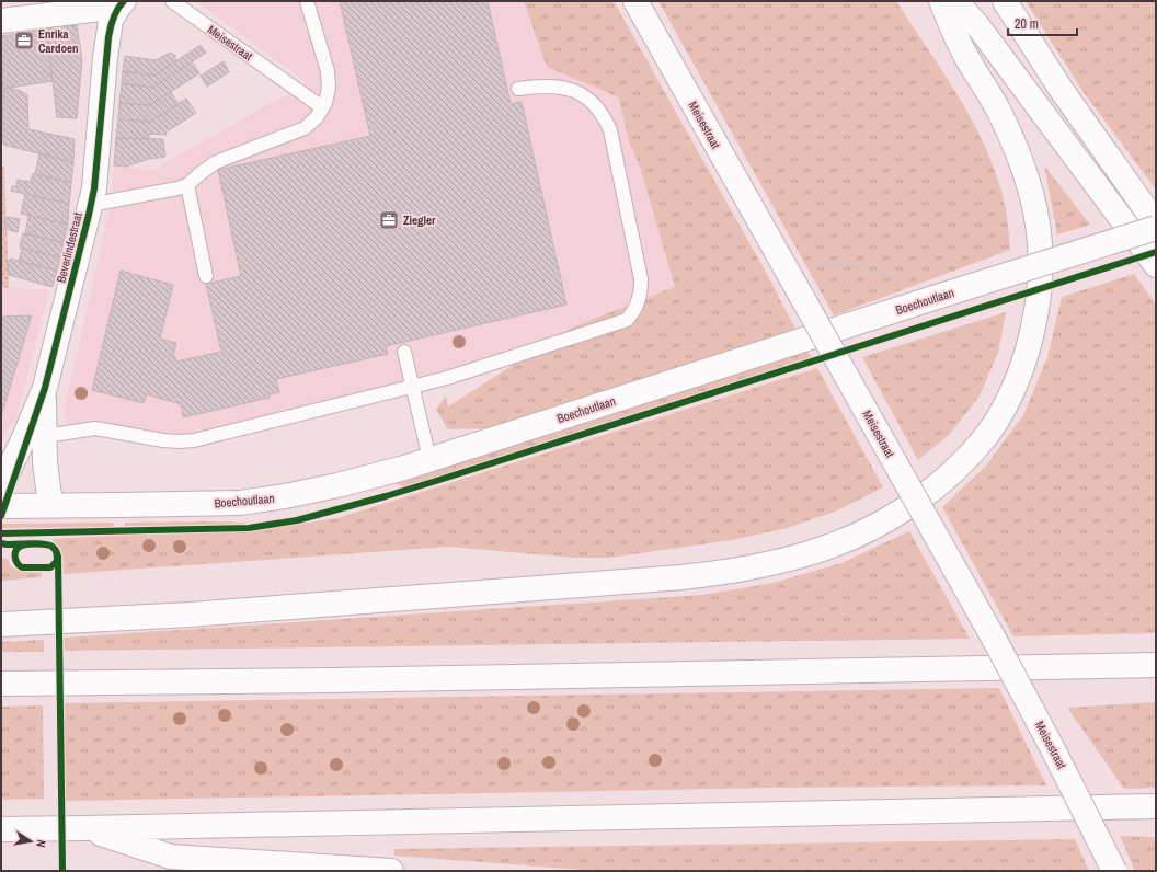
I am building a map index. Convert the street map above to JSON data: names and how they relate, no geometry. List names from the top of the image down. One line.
{"streets":{"main road":["Meisestraat","Beverlindestraat","Boechoutlaan"]},"crossings":[["Beverlindestraat","Boechoutlaan"]],"places":{"office":["Enrika Cardoen","Ziegler"]},"scale_bar":"20 m","north":"right"}
